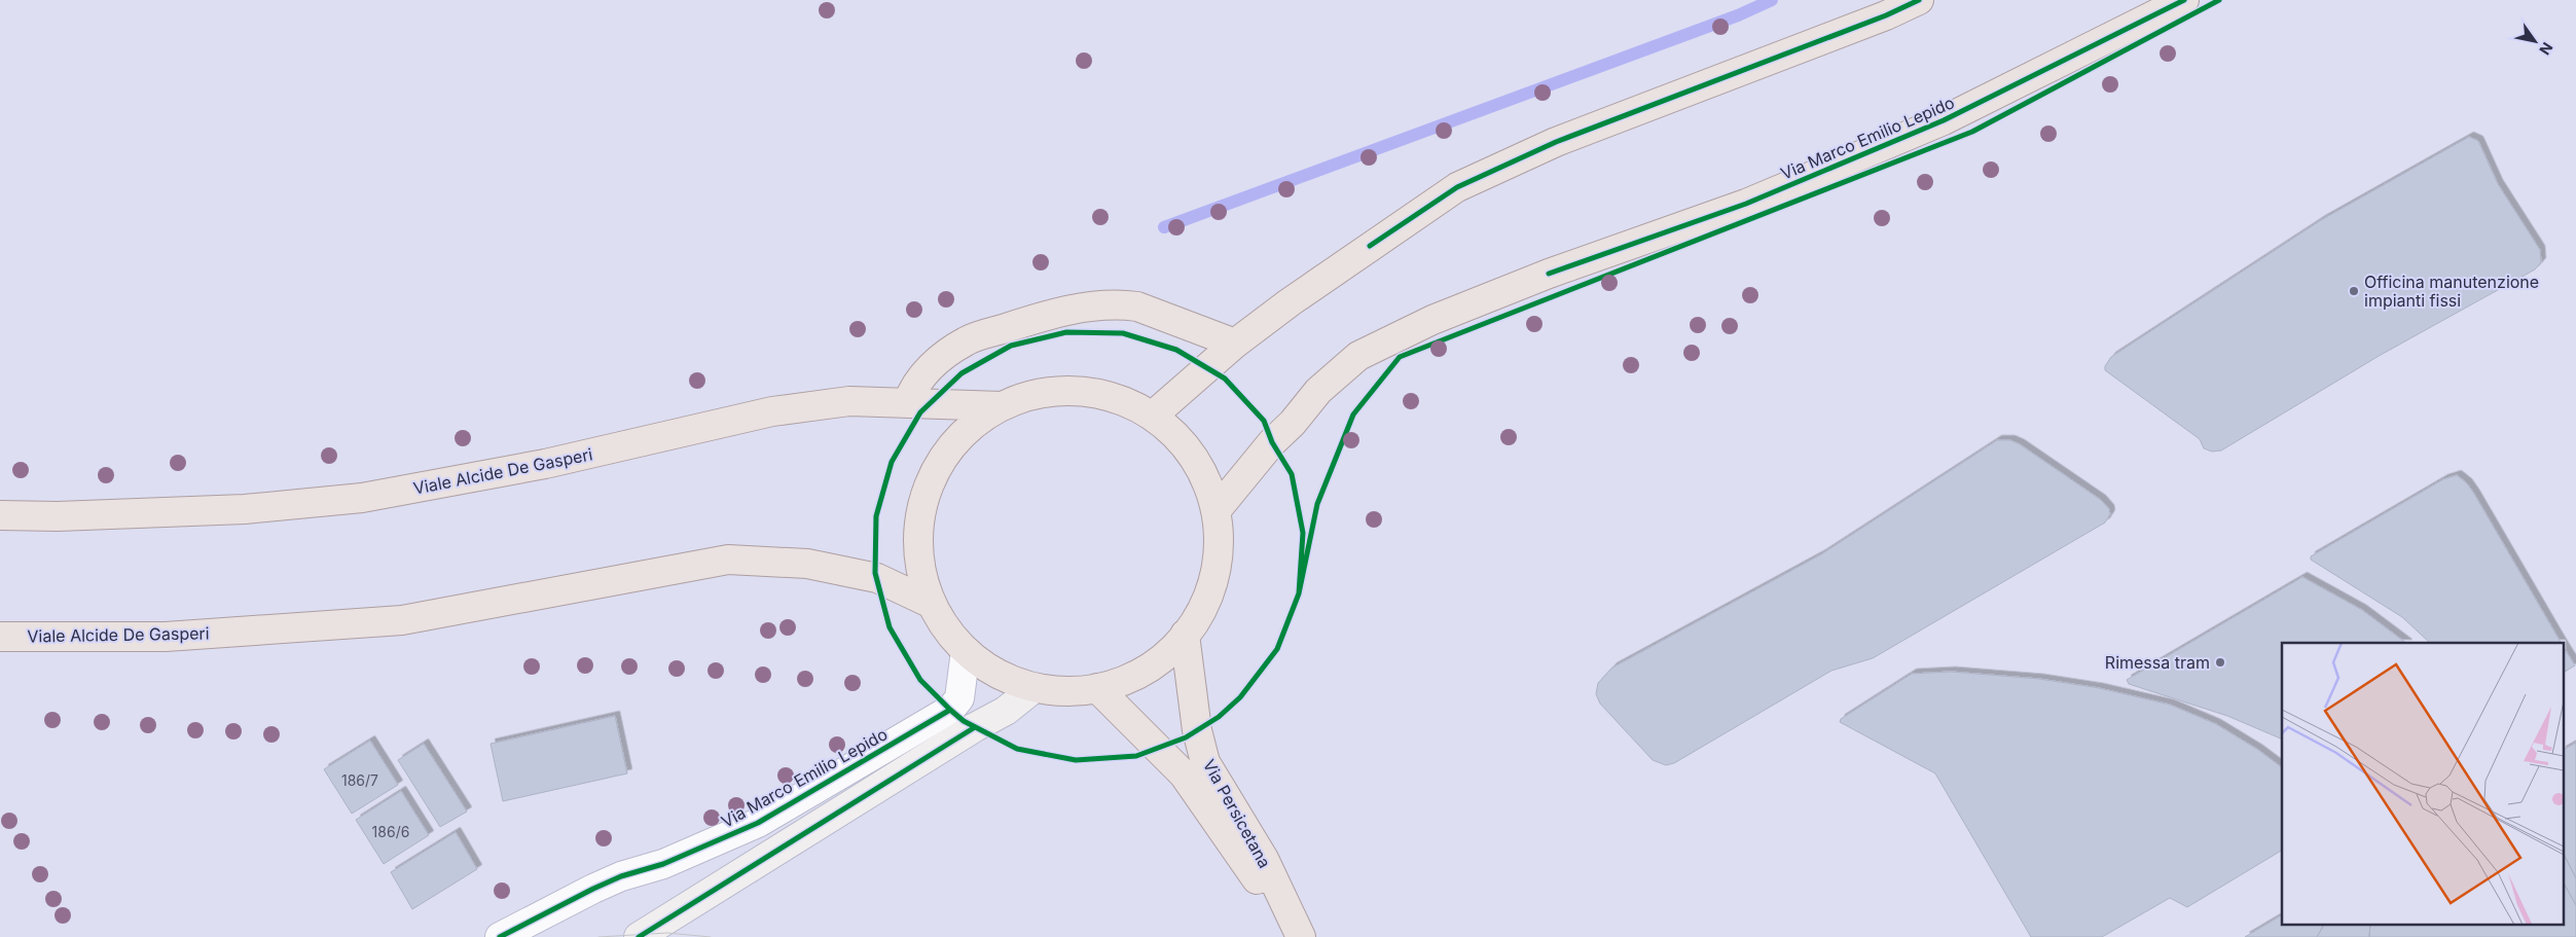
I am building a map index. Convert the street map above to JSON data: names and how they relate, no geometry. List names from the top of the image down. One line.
{"streets":{"main road":["Via Marco Emilio Lepido","Viale Alcide De Gasperi","Via Persicetana"]},"places":["Officina manutenzione impianti fissi","Rimessa tram"],"house_numbers":["186/7","186/6"],"north":"bottom right"}
